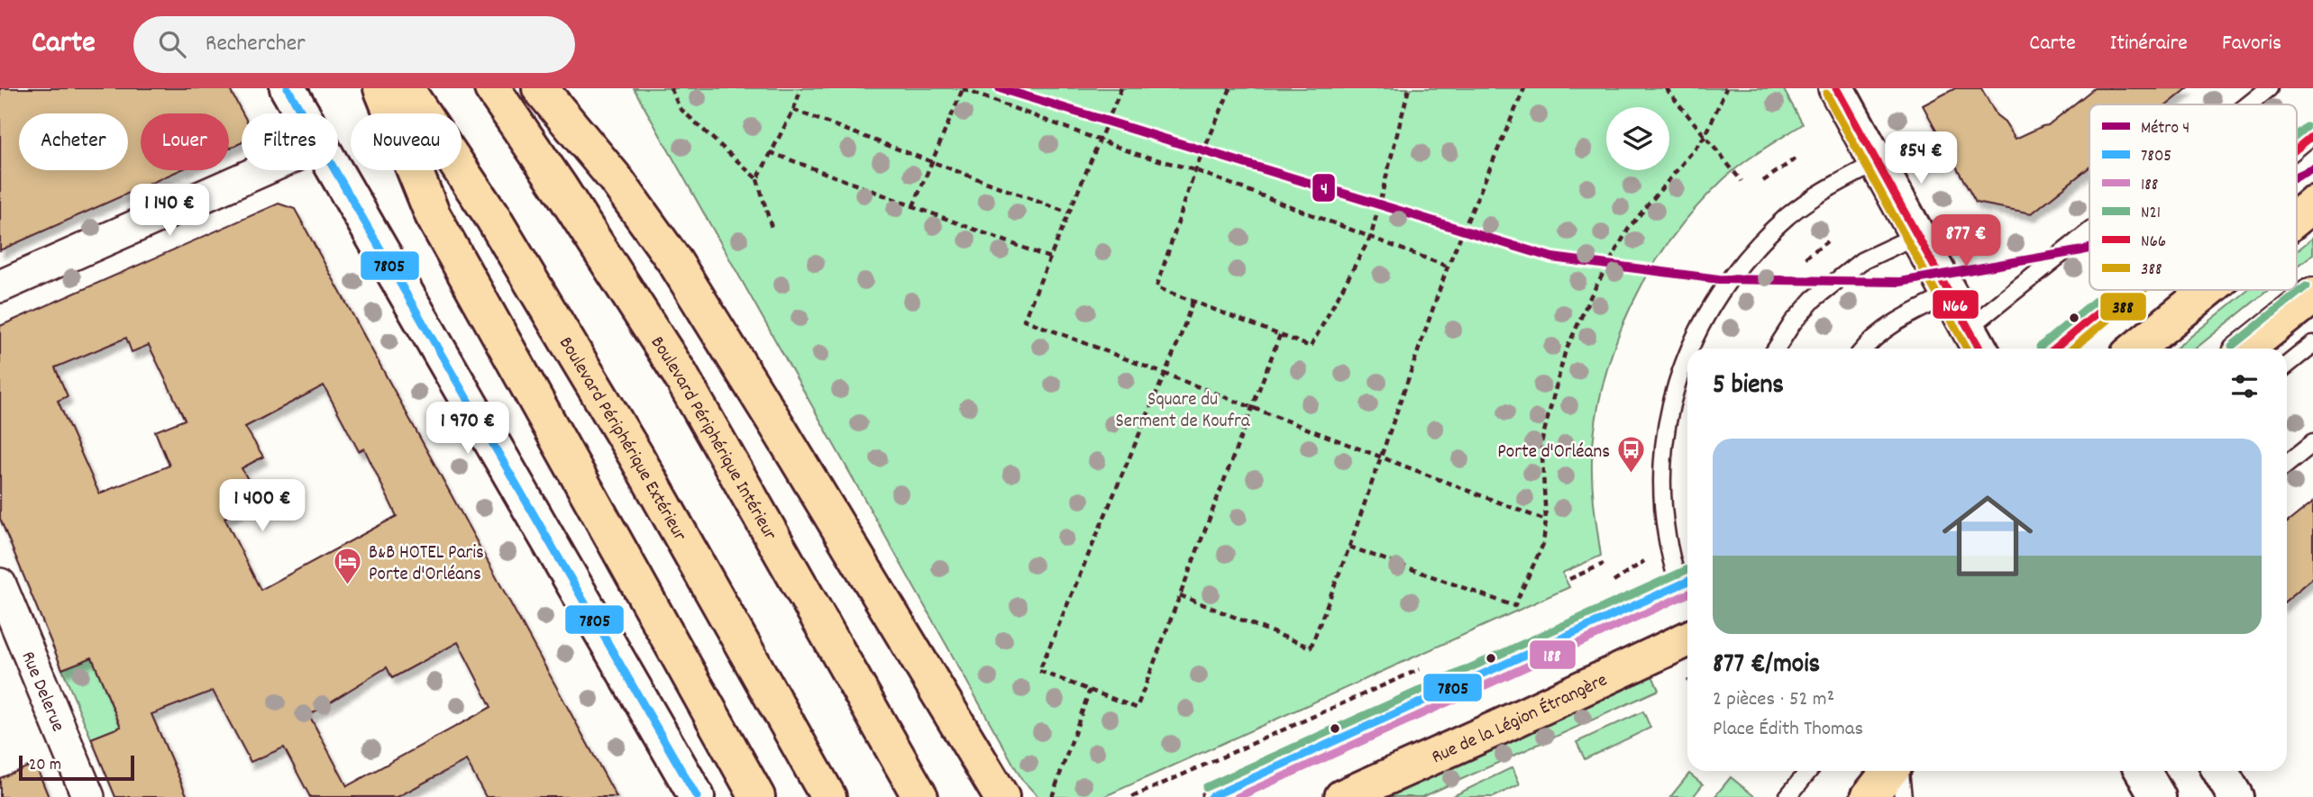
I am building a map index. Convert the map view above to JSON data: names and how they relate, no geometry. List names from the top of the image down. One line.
{"streets":{"main road":["Boulevard Périphérique Intérieur","Boulevard Périphérique Extérieur","Rue de la Légion Étrangère"],"street":["Rue Delerue"]},"parks":["Square du Serment de Koufra"],"places":{"bus stop":["Porte d'Orléans"],"hotel":["B&B HOTEL Paris Porte d'Orléans"]},"lines":["metro line 4","transit line 7805","transit line N66","transit line 388","transit line N21","transit line 188"],"legend":["Métro 4","7805","188","N21","N66","388"],"scale_bar":"20 m","page":{"header":"Carte","search":"Rechercher","nav":["Carte","Itinéraire","Favoris"],"chip":["Acheter","Louer","Filtres","Nouveau"],"price":["854 €","1 140 €","877 €","1 970 €","1 400 €"],"heading":"5 biens","list":[{"name":"877 €/mois","note":"2 pièces · 52 m² · Place Édith Thomas"}],"scale":"20 m"}}
